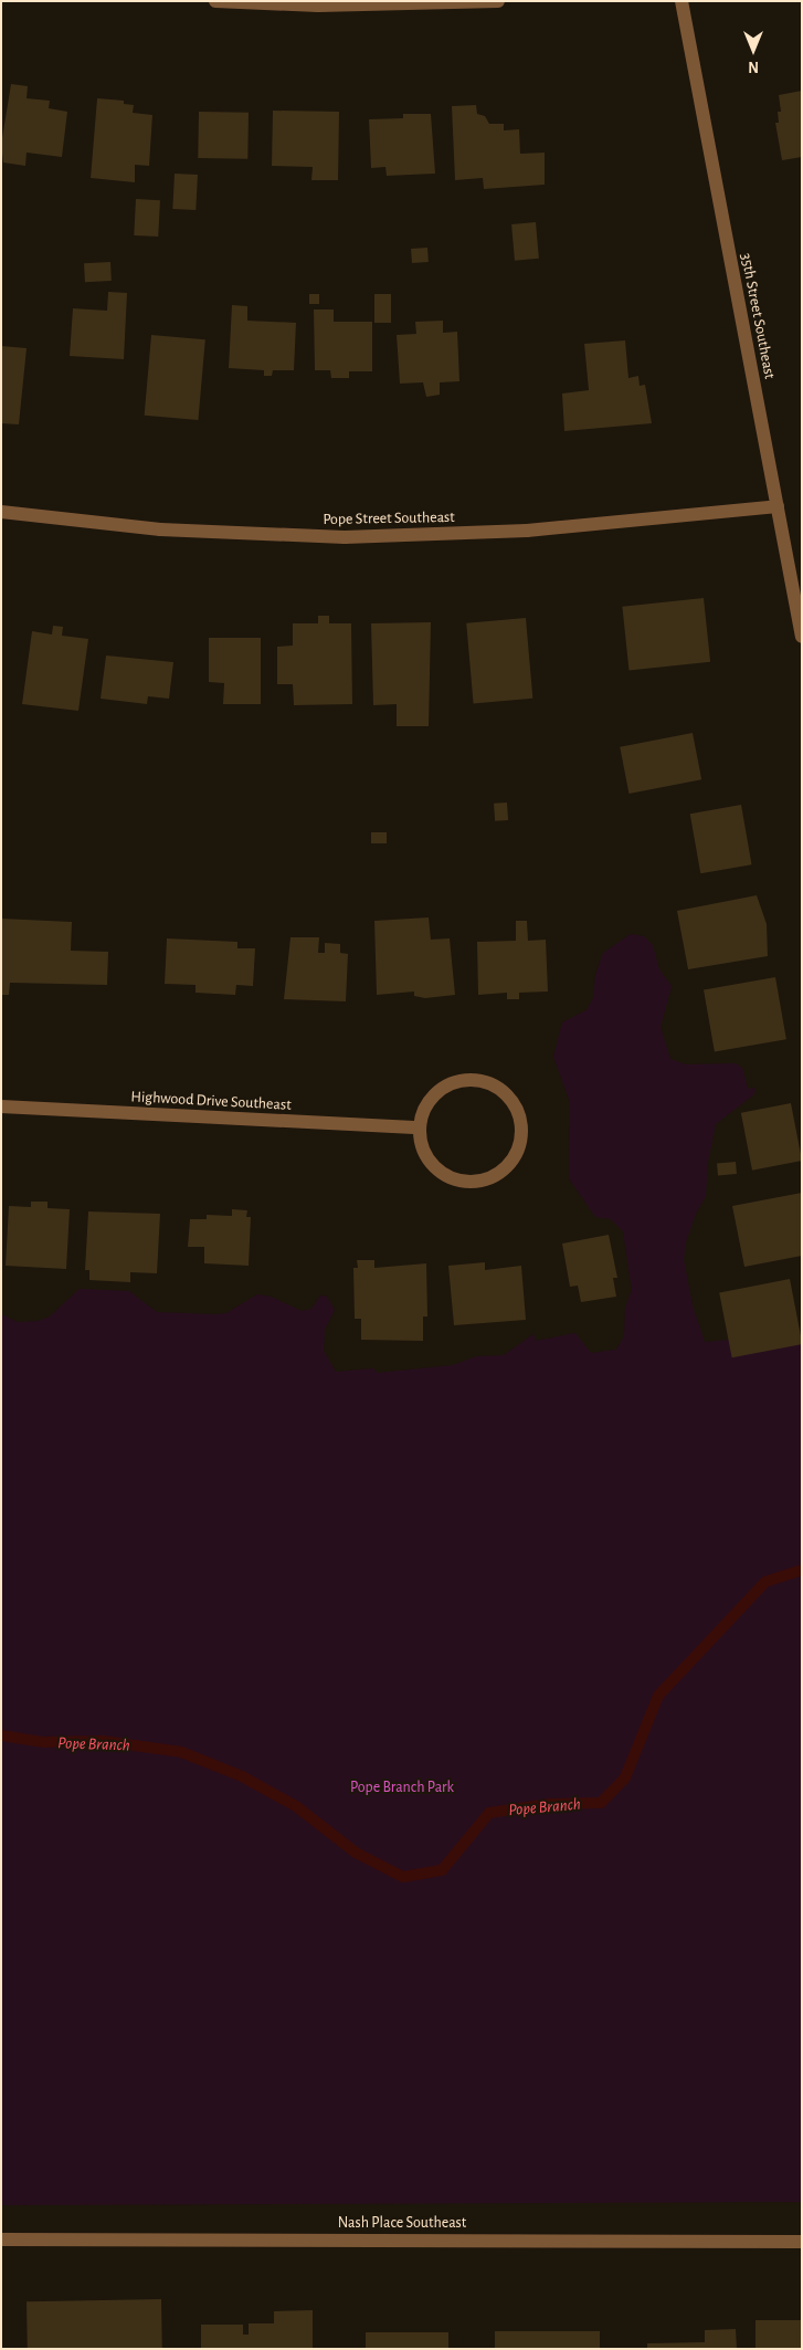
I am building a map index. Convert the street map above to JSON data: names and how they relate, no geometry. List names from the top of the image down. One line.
{"streets":{"street":["35th Street Southeast","Pope Street Southeast","Highwood Drive Southeast","Nash Place Southeast"]},"crossings":[["35th Street Southeast","Pope Street Southeast"]],"water":["Pope Branch"],"parks":["Pope Branch Park"],"north":"bottom"}
